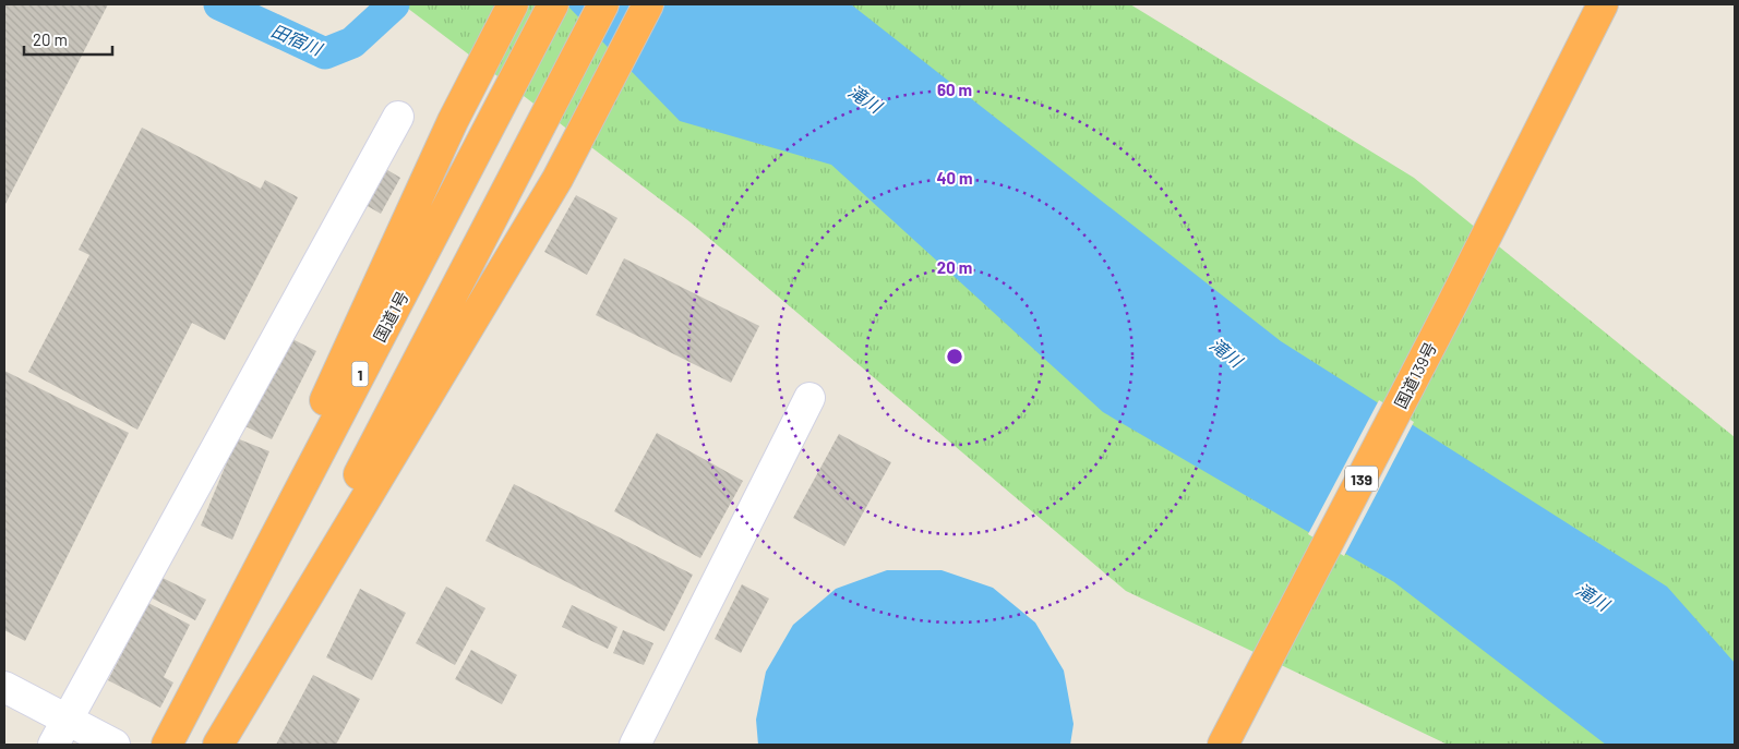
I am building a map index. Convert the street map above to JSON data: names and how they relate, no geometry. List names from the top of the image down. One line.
{"streets":{"highway":["国道1号","1","国道139号","139"]},"crossings":[["国道1号","1"]],"water":["田宿川","滝川"],"scale_bar":"20 m","rings":["60 m","40 m","20 m"]}
